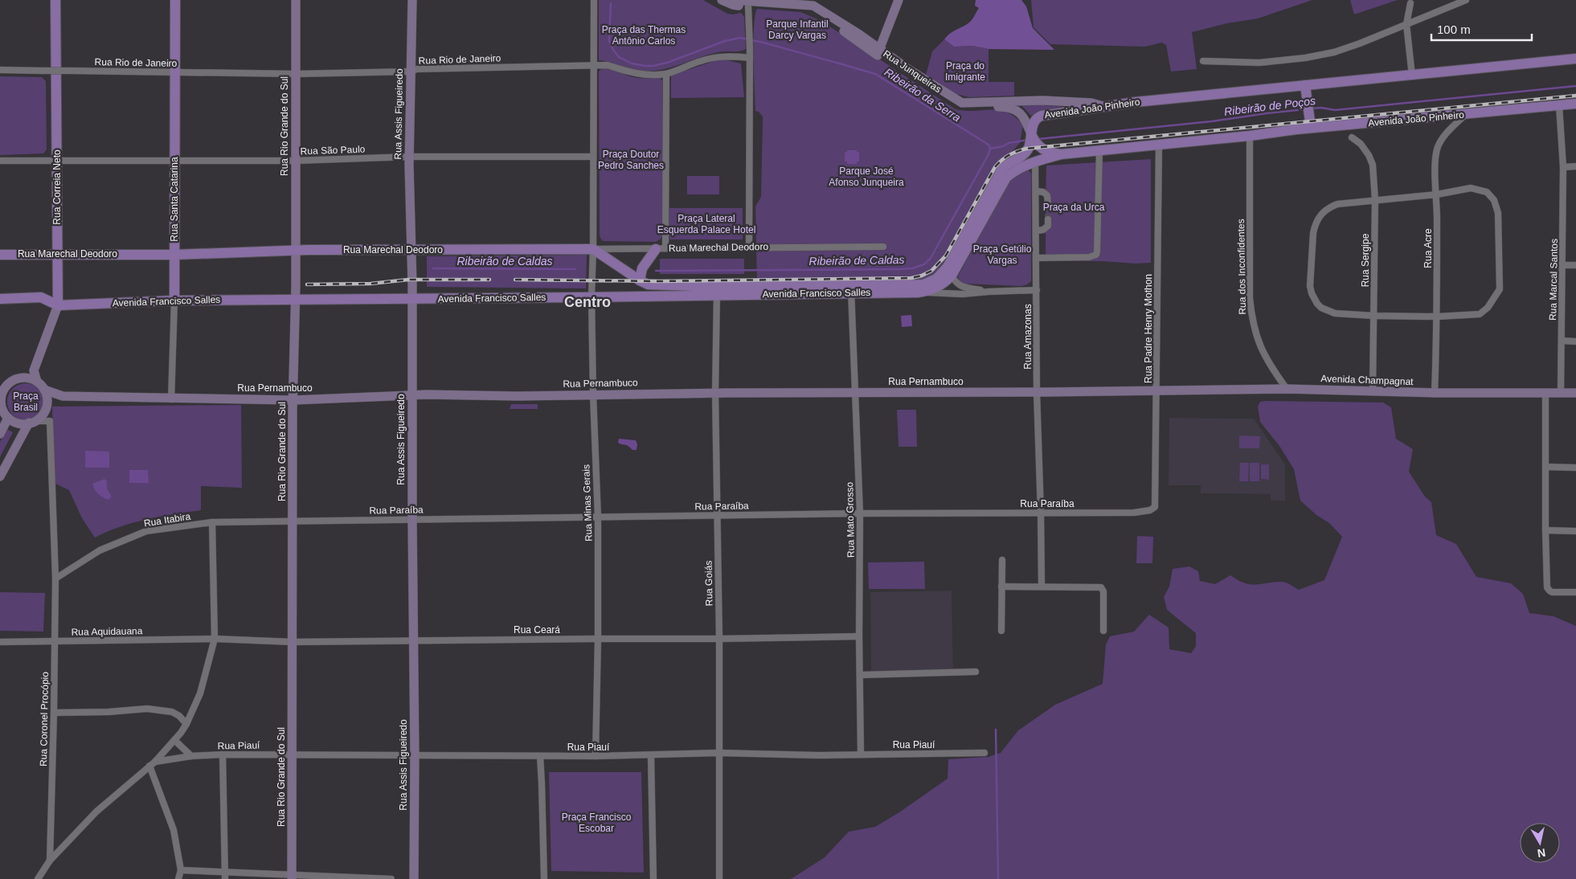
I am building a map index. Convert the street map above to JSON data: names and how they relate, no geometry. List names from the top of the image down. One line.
{"streets":{"main road":["Avenida João Pinheiro","Rua Correia Neto","Rua Santa Catarina","Rua Marechal Deodoro","Avenida Francisco Salles"],"street":["Rua Rio de Janeiro","Rua Junqueiras","Rua Assis Figueiredo","Rua Rio Grande do Sul","Rua São Paulo","Rua Acre","Rua Sergipe","Rua dos Inconfidentes","Rua Marcal Santos","Rua Padre Henry Mothon","Rua Amazonas","Avenida Champagnat","Rua Pernambuco","Rua Minas Gerais","Rua Paraíba","Rua Itabira","Rua Mato Grosso","Rua Goiás","Rua Ceará","Rua Aquidauana","Rua Coronel Procópio","Rua Piauí"]},"crossings":[["Rua Rio de Janeiro","Rua Assis Figueiredo"],["Rua Rio de Janeiro","Rua Rio Grande do Sul"],["Rua Rio de Janeiro","Rua Santa Catarina"],["Rua Junqueiras","Avenida João Pinheiro"],["Rua Junqueiras","Avenida Francisco Salles"],["Avenida João Pinheiro","Rua Acre"],["Avenida João Pinheiro","Rua dos Inconfidentes"],["Avenida João Pinheiro","Rua Marcal Santos"],["Avenida João Pinheiro","Avenida Francisco Salles"],["Avenida João Pinheiro","Rua Padre Henry Mothon"],["Rua Assis Figueiredo","Rua São Paulo"],["Rua Assis Figueiredo","Rua Marechal Deodoro"],["Rua Assis Figueiredo","Avenida Francisco Salles"],["Rua Assis Figueiredo","Rua Pernambuco"],["Rua Assis Figueiredo","Rua Paraíba"],["Rua Assis Figueiredo","Rua Ceará"],["Rua Assis Figueiredo","Rua Piauí"],["Rua Rio Grande do Sul","Rua São Paulo"],["Rua Rio Grande do Sul","Rua Marechal Deodoro"],["Rua Rio Grande do Sul","Avenida Francisco Salles"],["Rua Rio Grande do Sul","Rua Pernambuco"],["Rua Rio Grande do Sul","Rua Paraíba"],["Rua Rio Grande do Sul","Rua Itabira"],["Rua Rio Grande do Sul","Rua Ceará"],["Rua Rio Grande do Sul","Rua Piauí"],["Rua São Paulo","Rua Correia Neto"],["Rua São Paulo","Rua Santa Catarina"],["Rua Correia Neto","Rua Marechal Deodoro"],["Rua Correia Neto","Avenida Francisco Salles"],["Rua Santa Catarina","Rua Marechal Deodoro"],["Rua Santa Catarina","Avenida Francisco Salles"],["Rua Santa Catarina","Rua Pernambuco"],["Rua Marechal Deodoro","Avenida Francisco Salles"],["Rua Marechal Deodoro","Rua Minas Gerais"],["Rua Acre","Avenida Champagnat"],["Rua Sergipe","Avenida Champagnat"],["Rua dos Inconfidentes","Avenida Champagnat"],["Rua Marcal Santos","Avenida Champagnat"],["Avenida Francisco Salles","Rua Amazonas"],["Avenida Francisco Salles","Rua Minas Gerais"],["Avenida Francisco Salles","Rua Mato Grosso"],["Avenida Francisco Salles","Rua Goiás"],["Rua Padre Henry Mothon","Avenida Champagnat"],["Rua Padre Henry Mothon","Rua Pernambuco"],["Rua Padre Henry Mothon","Rua Paraíba"],["Rua Amazonas","Rua Pernambuco"],["Rua Amazonas","Rua Paraíba"],["Avenida Champagnat","Rua Pernambuco"],["Rua Pernambuco","Rua Minas Gerais"],["Rua Pernambuco","Rua Mato Grosso"],["Rua Pernambuco","Rua Goiás"],["Rua Pernambuco","Rua Coronel Procópio"],["Rua Minas Gerais","Rua Paraíba"],["Rua Minas Gerais","Rua Ceará"],["Rua Minas Gerais","Rua Piauí"],["Rua Paraíba","Rua Itabira"],["Rua Paraíba","Rua Mato Grosso"],["Rua Paraíba","Rua Goiás"],["Rua Itabira","Rua Coronel Procópio"],["Rua Mato Grosso","Rua Ceará"],["Rua Mato Grosso","Rua Piauí"],["Rua Goiás","Rua Ceará"],["Rua Goiás","Rua Piauí"],["Rua Ceará","Rua Aquidauana"],["Rua Aquidauana","Rua Coronel Procópio"]],"districts":["Centro"],"water":["Ribeirão da Serra","Ribeirão de Poços","Ribeirão de Caldas"],"parks":["Parque Infantil Darcy Vargas","Praça das Thermas Antônio Carlos","Praça do Imigrante","Praça Doutor Pedro Sanches","Parque José Afonso Junqueira","Praça da Urca","Praça Lateral Esquerda Palace Hotel","Praça Getúlio Vargas","Praça Brasil","Praça Francisco Escobar"],"scale_bar":"100 m","north":"bottom"}
